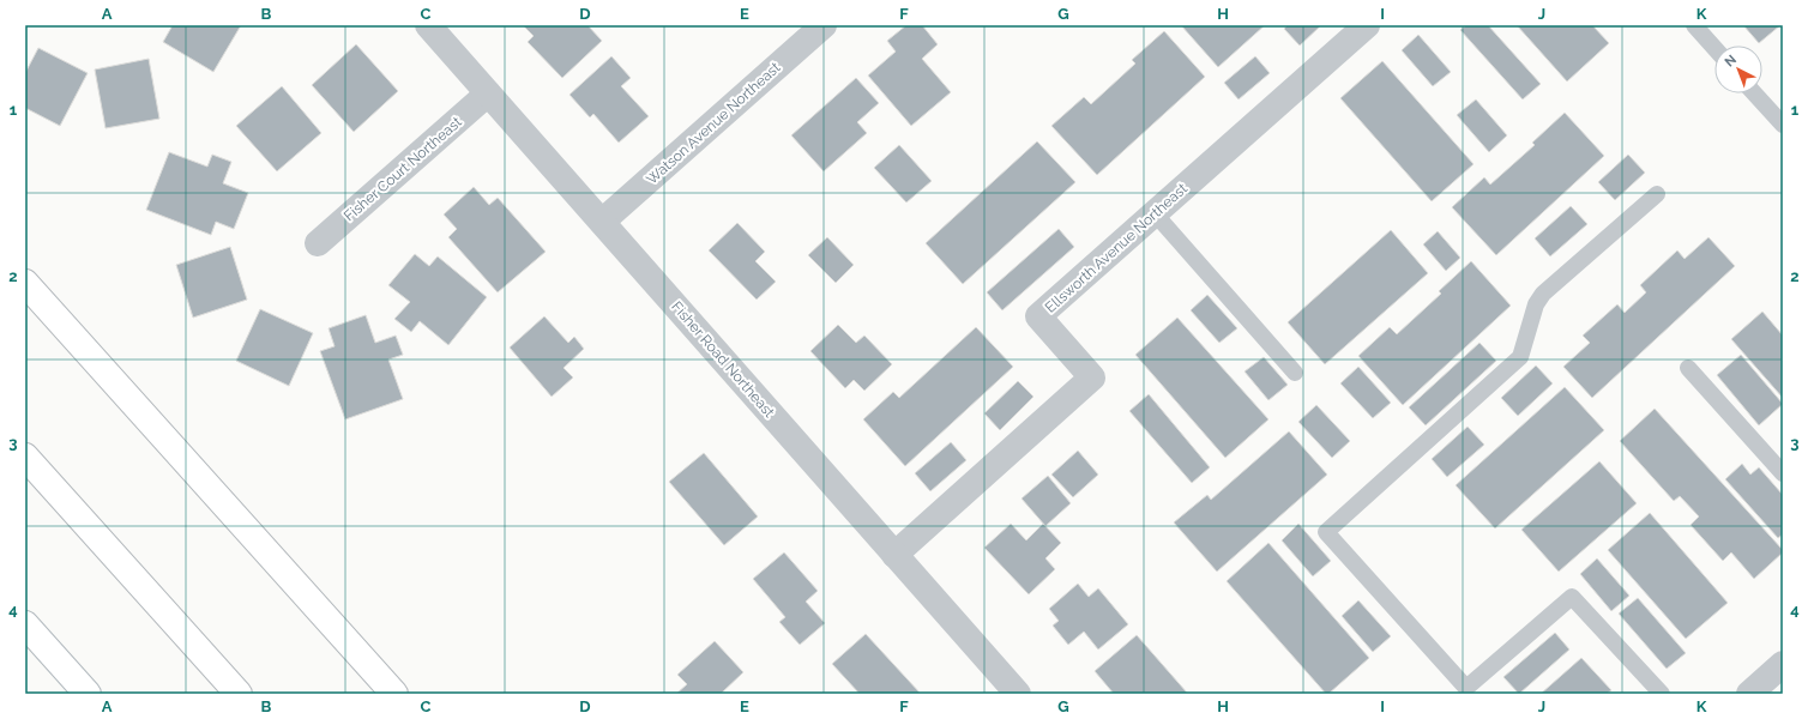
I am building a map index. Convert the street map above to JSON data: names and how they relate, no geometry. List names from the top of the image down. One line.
{"streets":{"street":["Watson Avenue Northeast","Fisher Court Northeast","Ellsworth Avenue Northeast","Fisher Road Northeast"]},"crossings":[["Watson Avenue Northeast","Fisher Road Northeast"],["Fisher Court Northeast","Fisher Road Northeast"],["Ellsworth Avenue Northeast","Fisher Road Northeast"]],"north":"top left","grid":{"columns":["A","B","C","D","E","F","G","H","I","J","K"],"rows":["1","2","3","4"]}}
